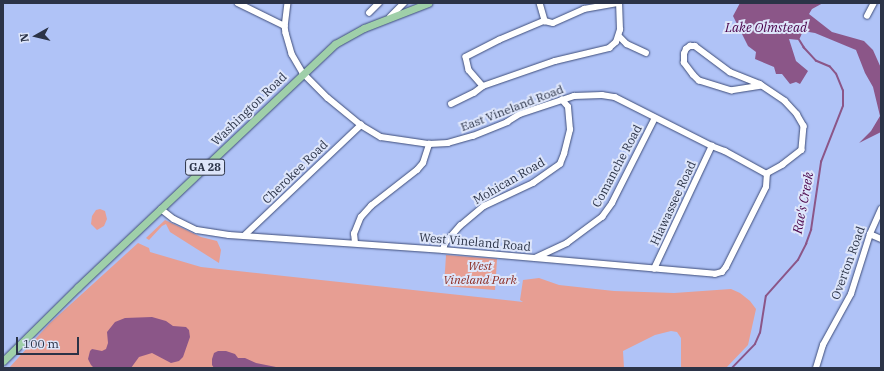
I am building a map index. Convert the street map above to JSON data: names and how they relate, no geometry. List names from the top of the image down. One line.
{"streets":{"main road":["Washington Road","GA 28"],"street":["East Vineland Road","Comanche Road","Cherokee Road","Mohican Road","Hiawassee Road","West Vineland Road","Overton Road"]},"crossings":[["East Vineland Road","Washington Road"],["East Vineland Road","Comanche Road"],["East Vineland Road","Cherokee Road"],["East Vineland Road","Mohican Road"],["East Vineland Road","Hiawassee Road"],["East Vineland Road","West Vineland Road"],["Washington Road","West Vineland Road"],["Comanche Road","West Vineland Road"],["Cherokee Road","West Vineland Road"],["Mohican Road","West Vineland Road"],["Hiawassee Road","West Vineland Road"]],"water":["Lake Olmstead","Rae's Creek"],"parks":["West Vineland Park"],"scale_bar":"100 m","north":"left"}
